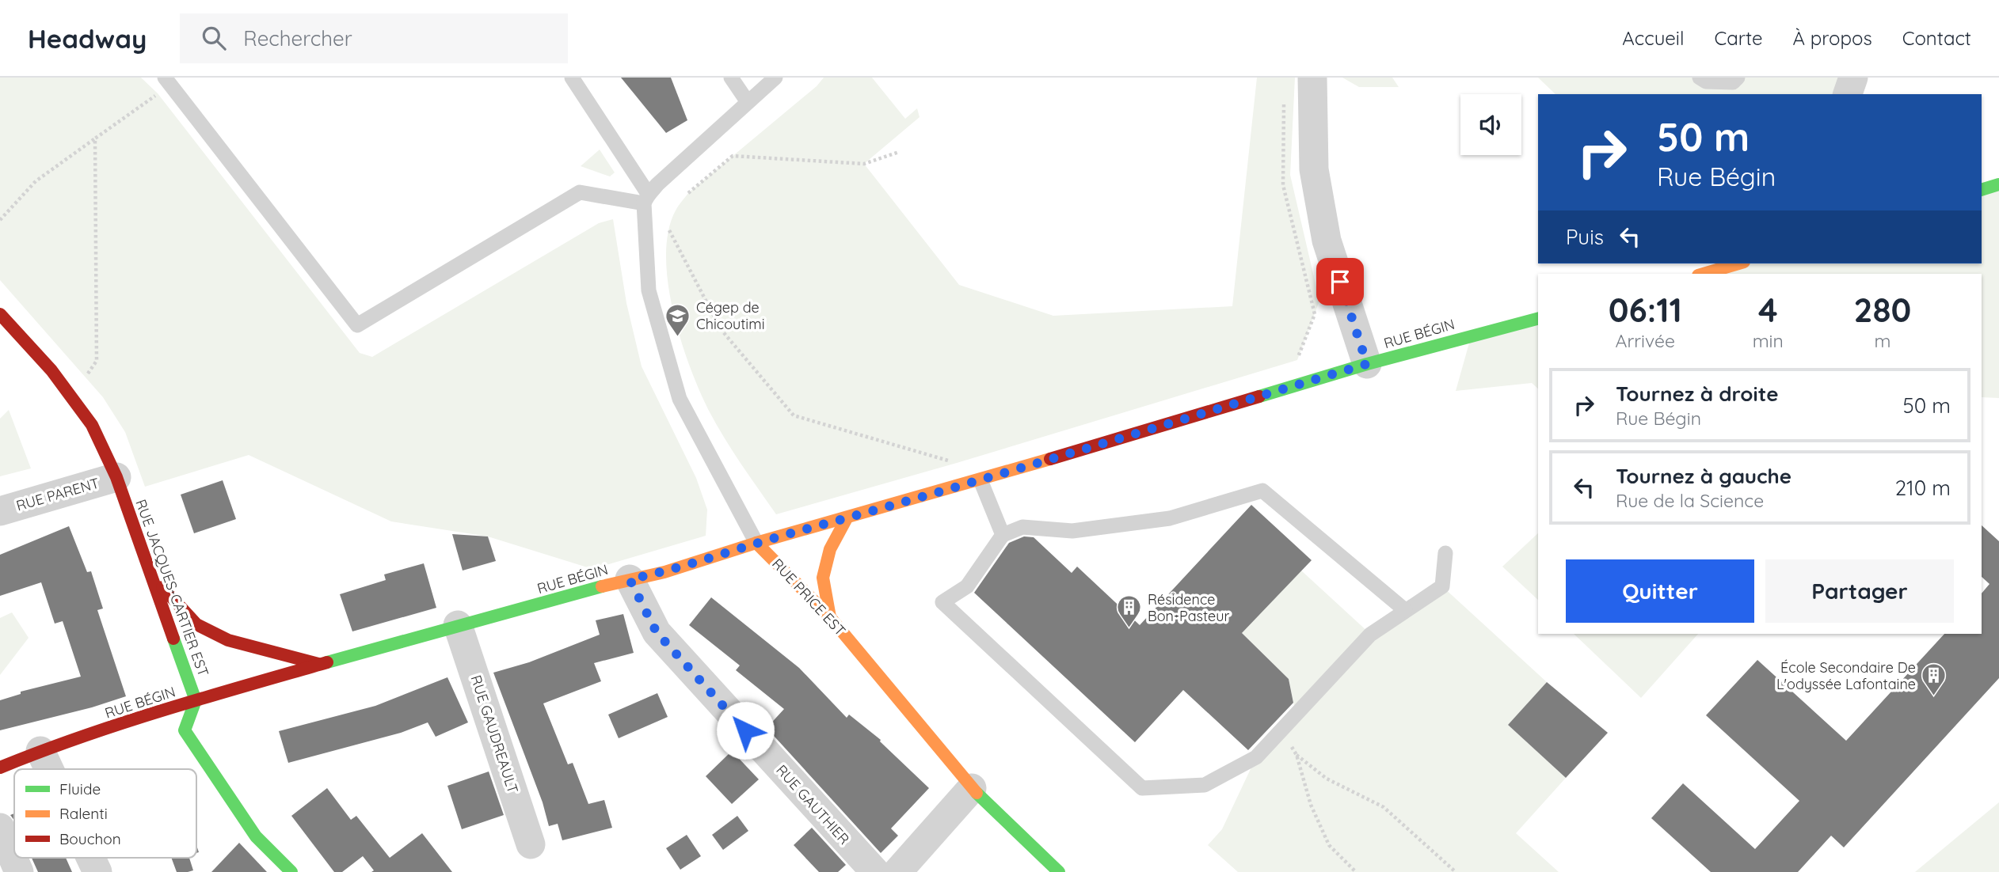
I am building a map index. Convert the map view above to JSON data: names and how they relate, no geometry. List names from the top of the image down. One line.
{"streets":{"street":["RUE BÉGIN","RUE PARENT","RUE JACQUES-CARTIER EST","RUE PRICE EST","RUE GAUDREAULT","RUE GAUTHIER"]},"crossings":[["RUE BÉGIN","RUE JACQUES-CARTIER EST"],["RUE BÉGIN","RUE PRICE EST"],["RUE BÉGIN","RUE GAUDREAULT"],["RUE BÉGIN","RUE GAUTHIER"],["RUE PARENT","RUE JACQUES-CARTIER EST"]],"places":{"school or university":["Cégep de Chicoutimi"],"building":["Résidence Bon-Pasteur","École Secondaire De L'odyssée Lafontaine"]},"legend":["Fluide","Ralenti","Bouchon"],"page":{"header":"Headway","search":"Rechercher","nav":["Accueil","Carte","À propos","Contact"],"turn":["50 m","Rue Bégin"],"then":"Puis","eta":["06:11","Arrivée","4","min","280","m"],"list":[{"name":"Tournez à droite","note":"Rue Bégin","value":"50 m"},{"name":"Tournez à gauche","note":"Rue de la Science","value":"210 m"}],"buttons":["Quitter","Partager"]}}
